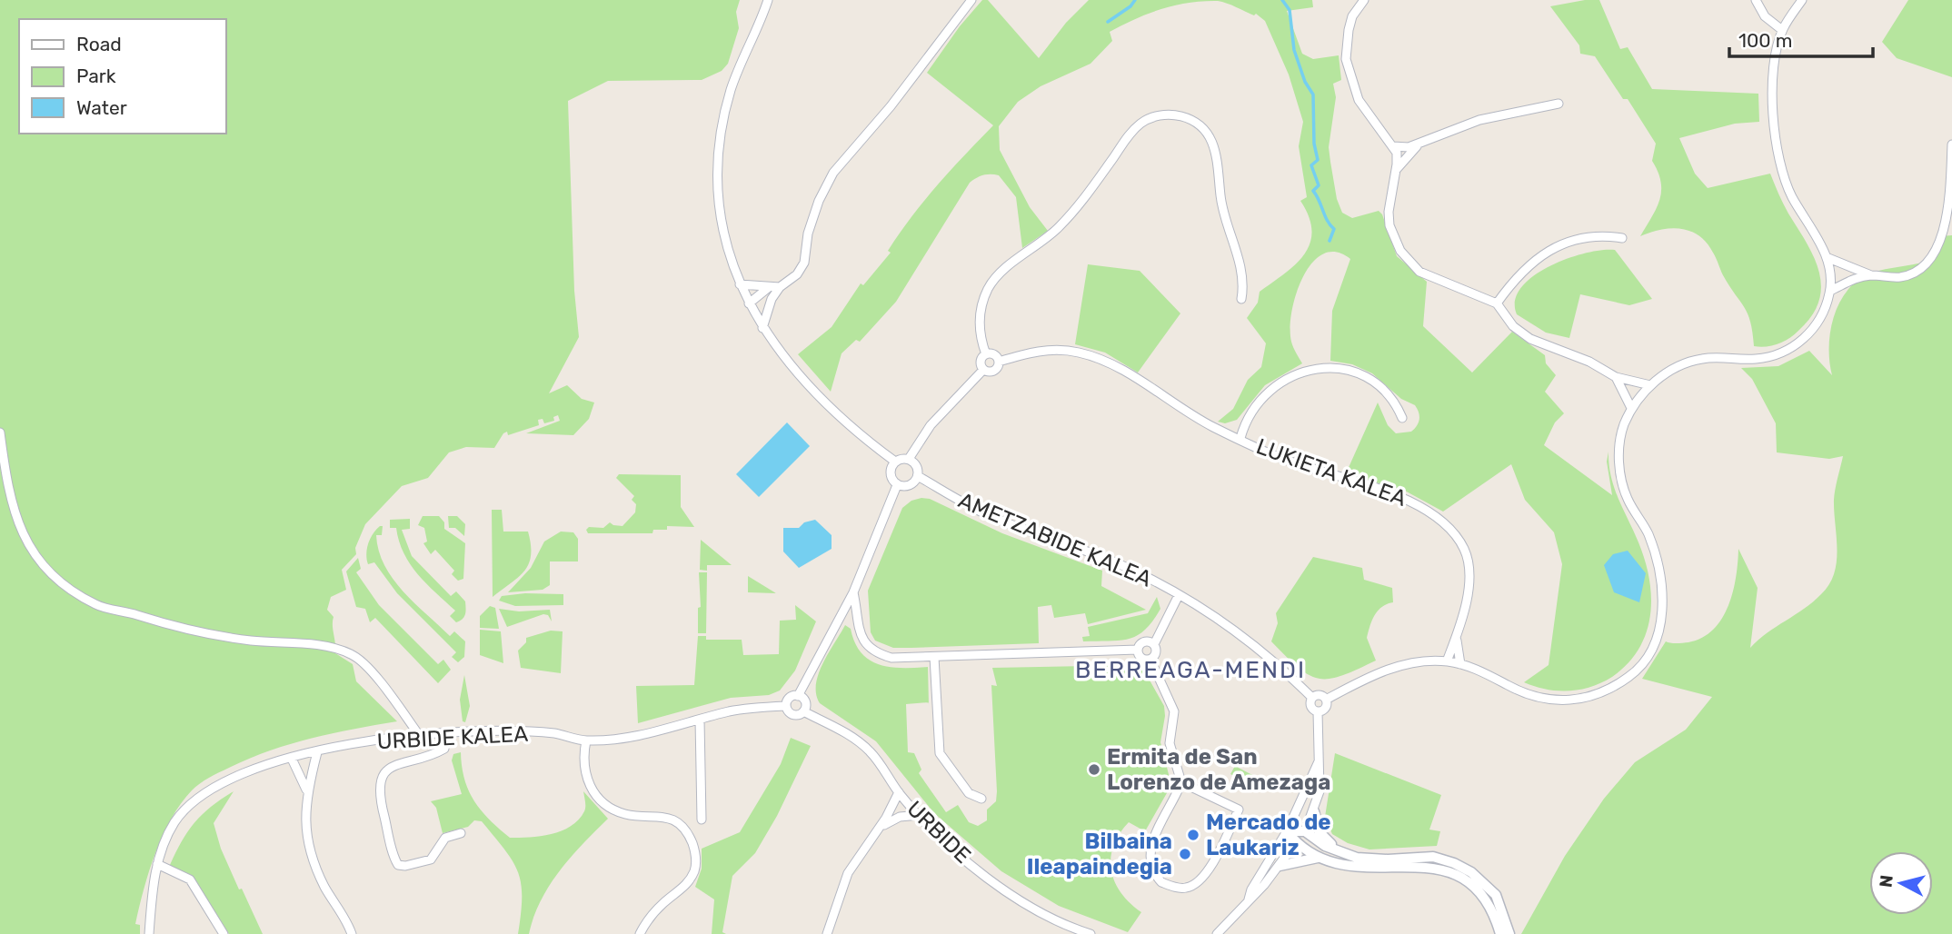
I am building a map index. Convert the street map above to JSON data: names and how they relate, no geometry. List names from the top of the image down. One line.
{"streets":{"street":["LUKIETA KALEA","AMETZABIDE KALEA","URBIDE KALEA","URBIDE"]},"crossings":[["URBIDE KALEA","URBIDE"]],"districts":["BERREAGA-MENDI"],"places":["Ermita de San Lorenzo de Amezaga","Mercado de Laukariz","Bilbaina Ileapaindegia"],"legend":["Road","Park","Water"],"scale_bar":"100 m","north":"left"}
